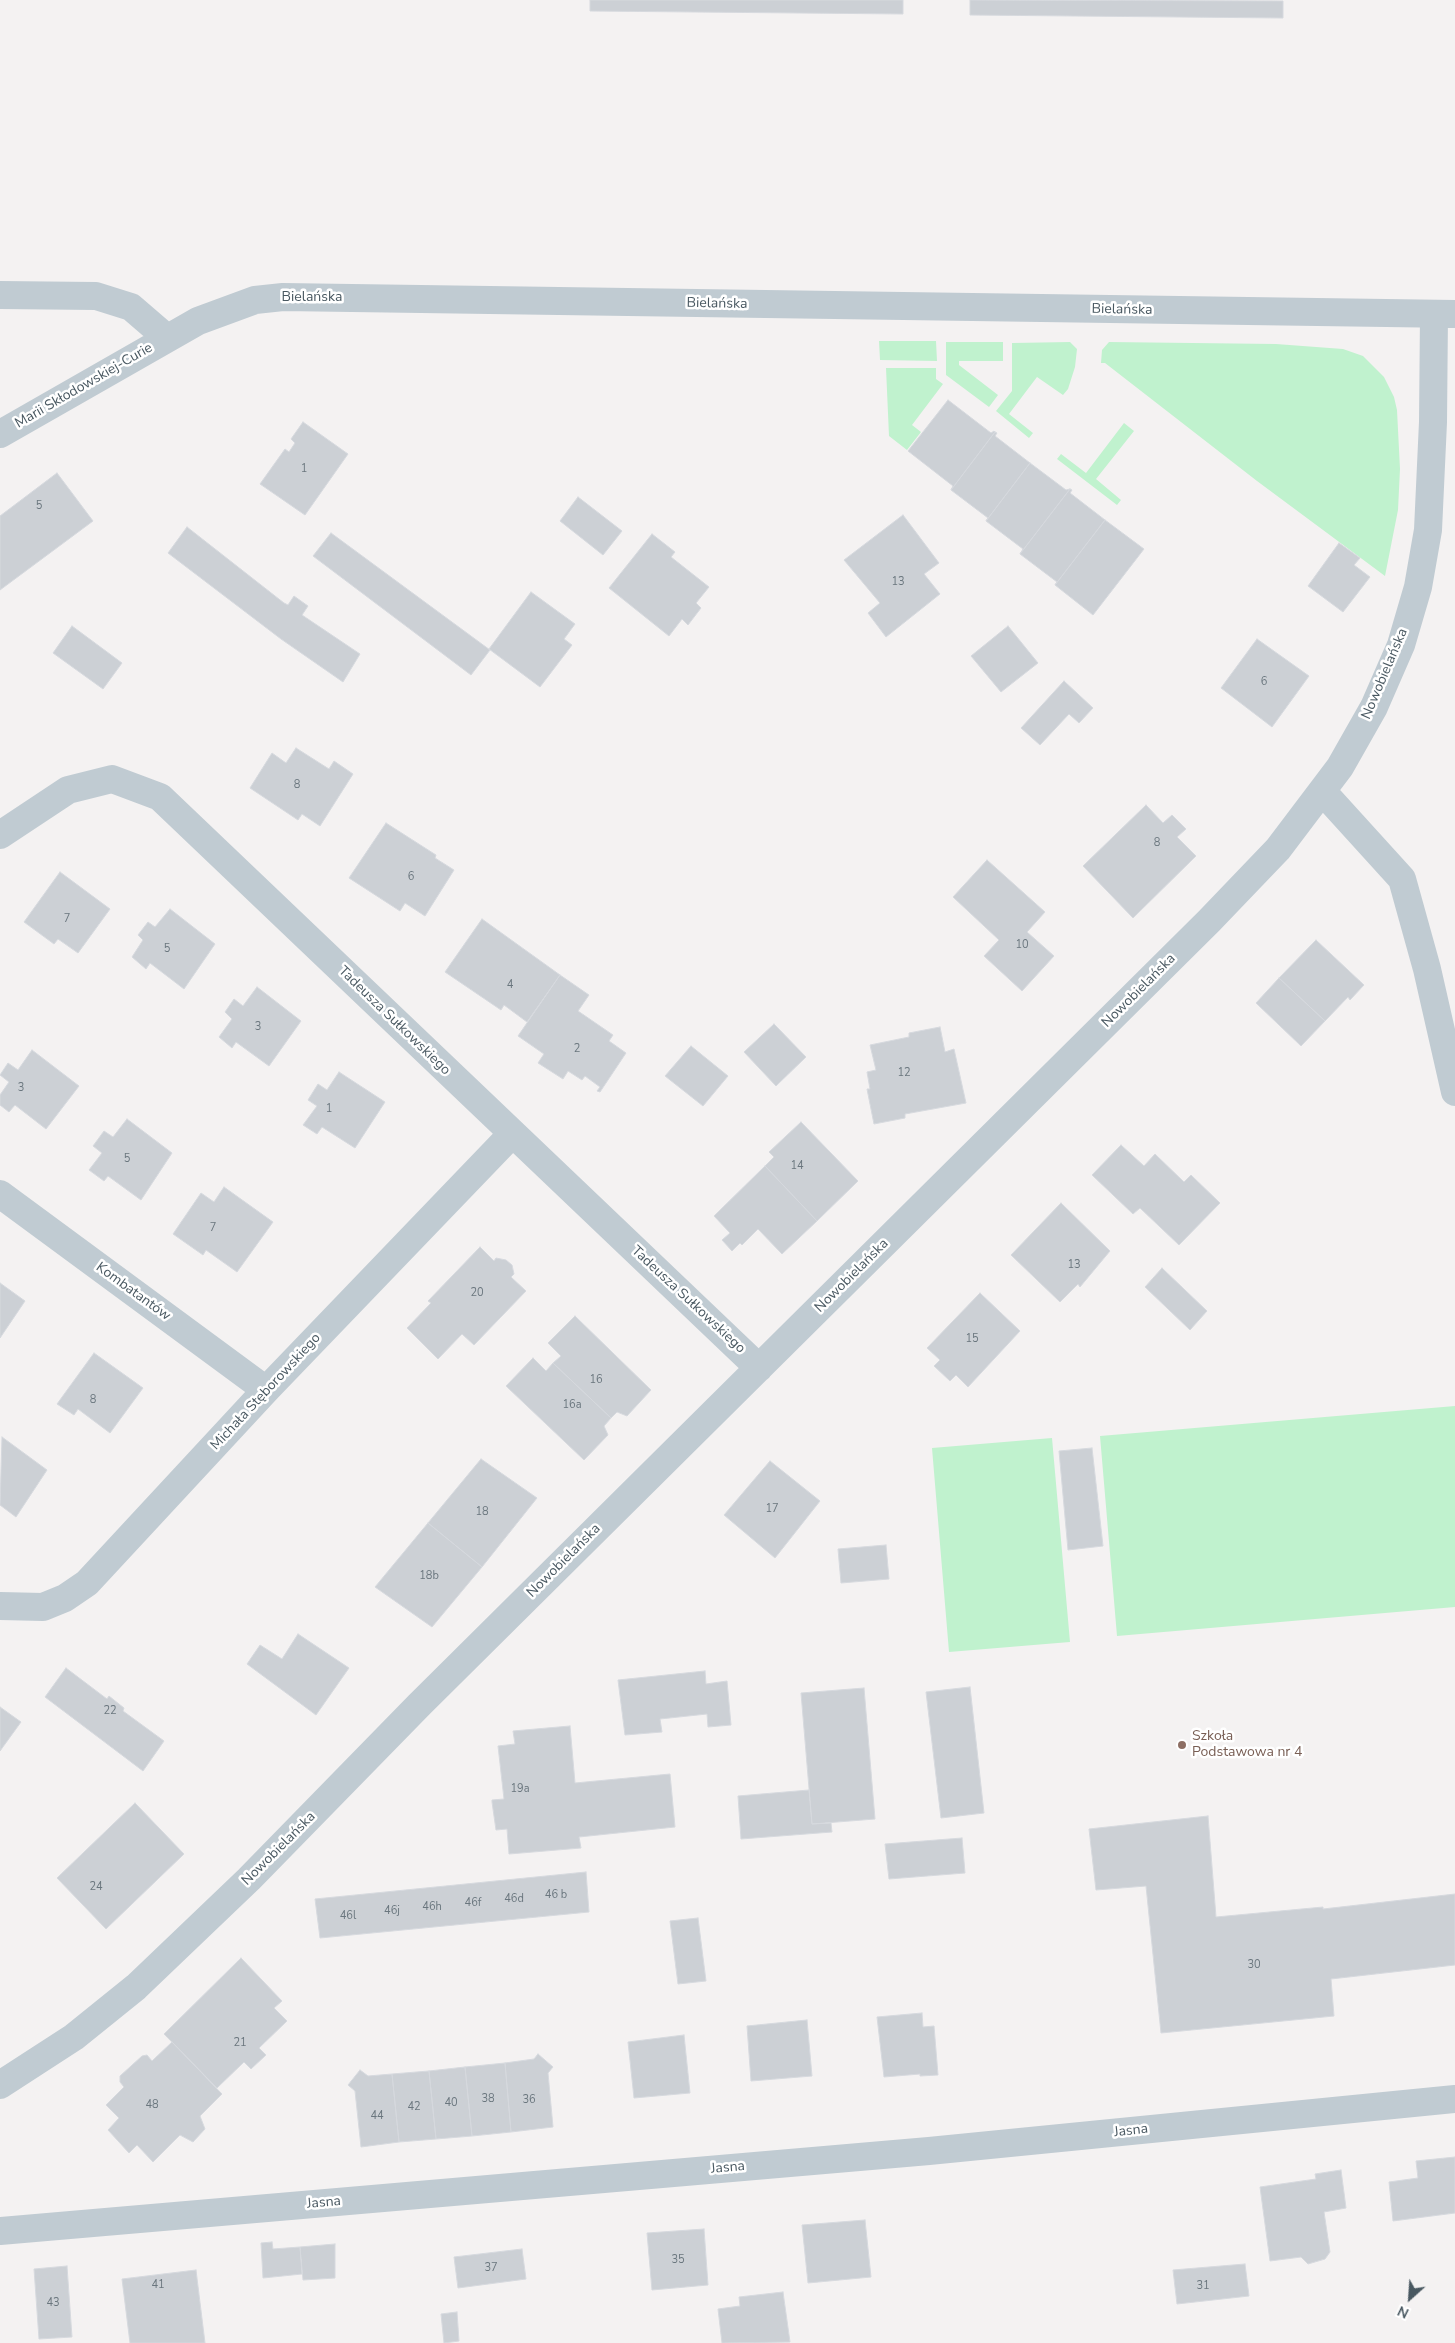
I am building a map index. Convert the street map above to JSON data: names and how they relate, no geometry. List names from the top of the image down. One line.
{"streets":{"street":["Bielańska","Marii Skłodowskiej-Curie","Nowobielańska","Tadeusza Sułkowskiego","Kombatantów","Michała Stęborowskiego","Jasna"]},"crossings":[["Bielańska","Marii Skłodowskiej-Curie"],["Bielańska","Nowobielańska"],["Nowobielańska","Tadeusza Sułkowskiego"],["Tadeusza Sułkowskiego","Michała Stęborowskiego"],["Kombatantów","Michała Stęborowskiego"]],"places":["Szkoła Podstawowa nr 4"],"house_numbers":["1","5","13","6","8","8","6","7","10","5","4","3","2","12","3","1","5","14","7","13","20","15","16","8","16a","17","18","18b","22","19a","24","46 b","46d","46f","46h","46j","46l","30","21","38","36","40","48","42","44","35","37","41","31","43"],"north":"bottom left"}
